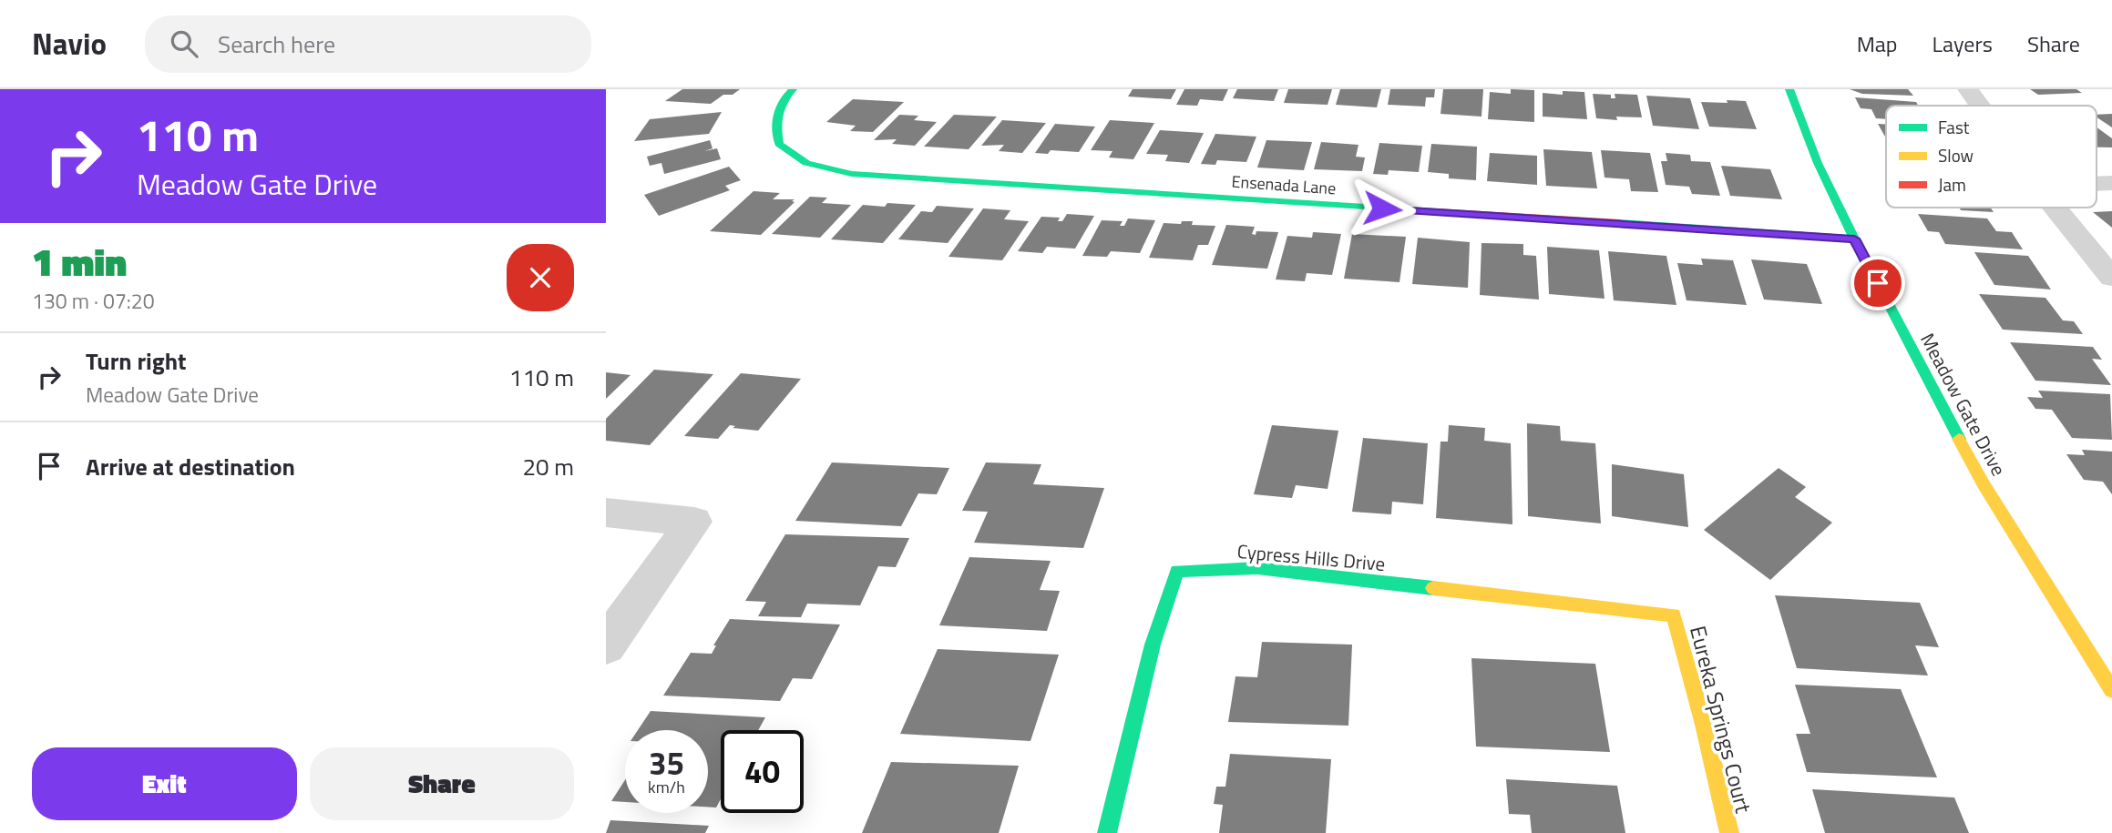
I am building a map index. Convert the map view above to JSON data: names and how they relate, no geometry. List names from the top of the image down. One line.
{"streets":{"street":["Ensenada Lane","Meadow Gate Drive","Cypress Hills Drive","Eureka Springs Court"]},"crossings":[["Ensenada Lane","Meadow Gate Drive"],["Cypress Hills Drive","Eureka Springs Court"]],"legend":["Fast","Slow","Jam"],"page":{"header":"Navio","search":"Search here","nav":["Map","Layers","Share"],"turn":["110 m","Meadow Gate Drive"],"heading":["1 min","130 m · 07:20"],"list":[{"name":"Turn right","note":"Meadow Gate Drive","value":"110 m"},{"name":"Arrive at destination","value":"20 m"}],"speed":"35 km/h","limit":"40","buttons":["Exit","Share"]}}
